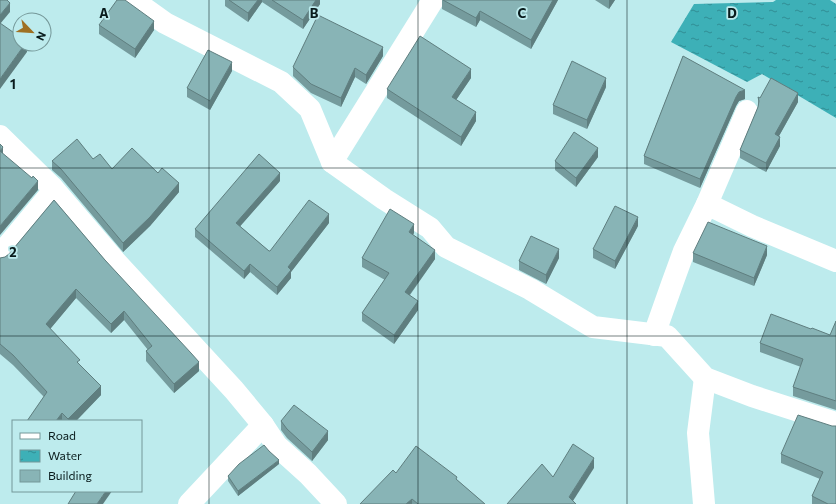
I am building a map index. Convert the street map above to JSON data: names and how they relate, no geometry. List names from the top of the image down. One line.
{"legend":["Road","Water","Building"],"north":"bottom right","grid":{"columns":["A","B","C","D"],"rows":["1","2"]}}
